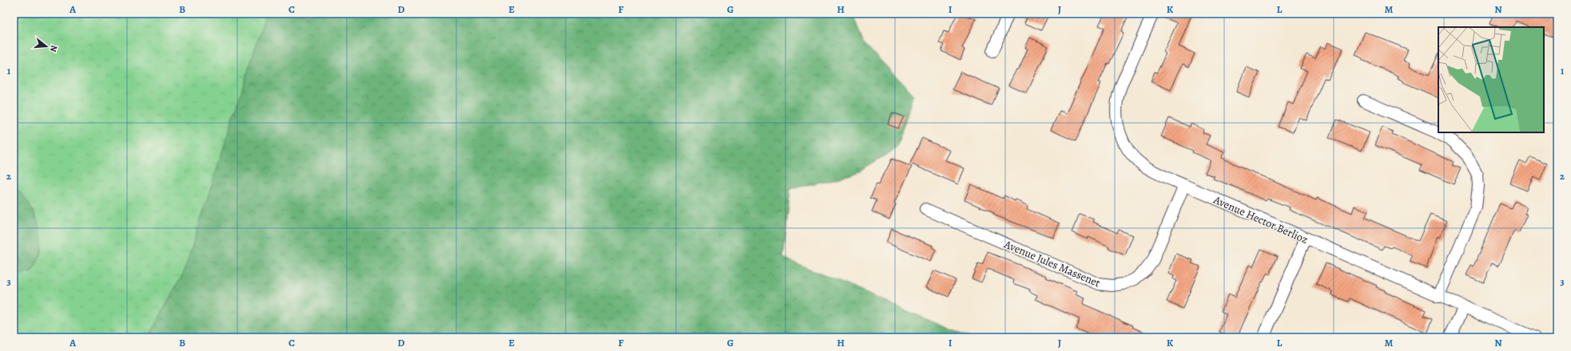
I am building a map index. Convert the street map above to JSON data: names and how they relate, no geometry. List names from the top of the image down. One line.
{"streets":{"street":["Avenue Hector Berlioz","Avenue Jules Massenet"]},"crossings":[["Avenue Hector Berlioz","Avenue Jules Massenet"]],"north":"right","grid":{"columns":["A","B","C","D","E","F","G","H","I","J","K","L","M","N"],"rows":["1","2","3"]}}
